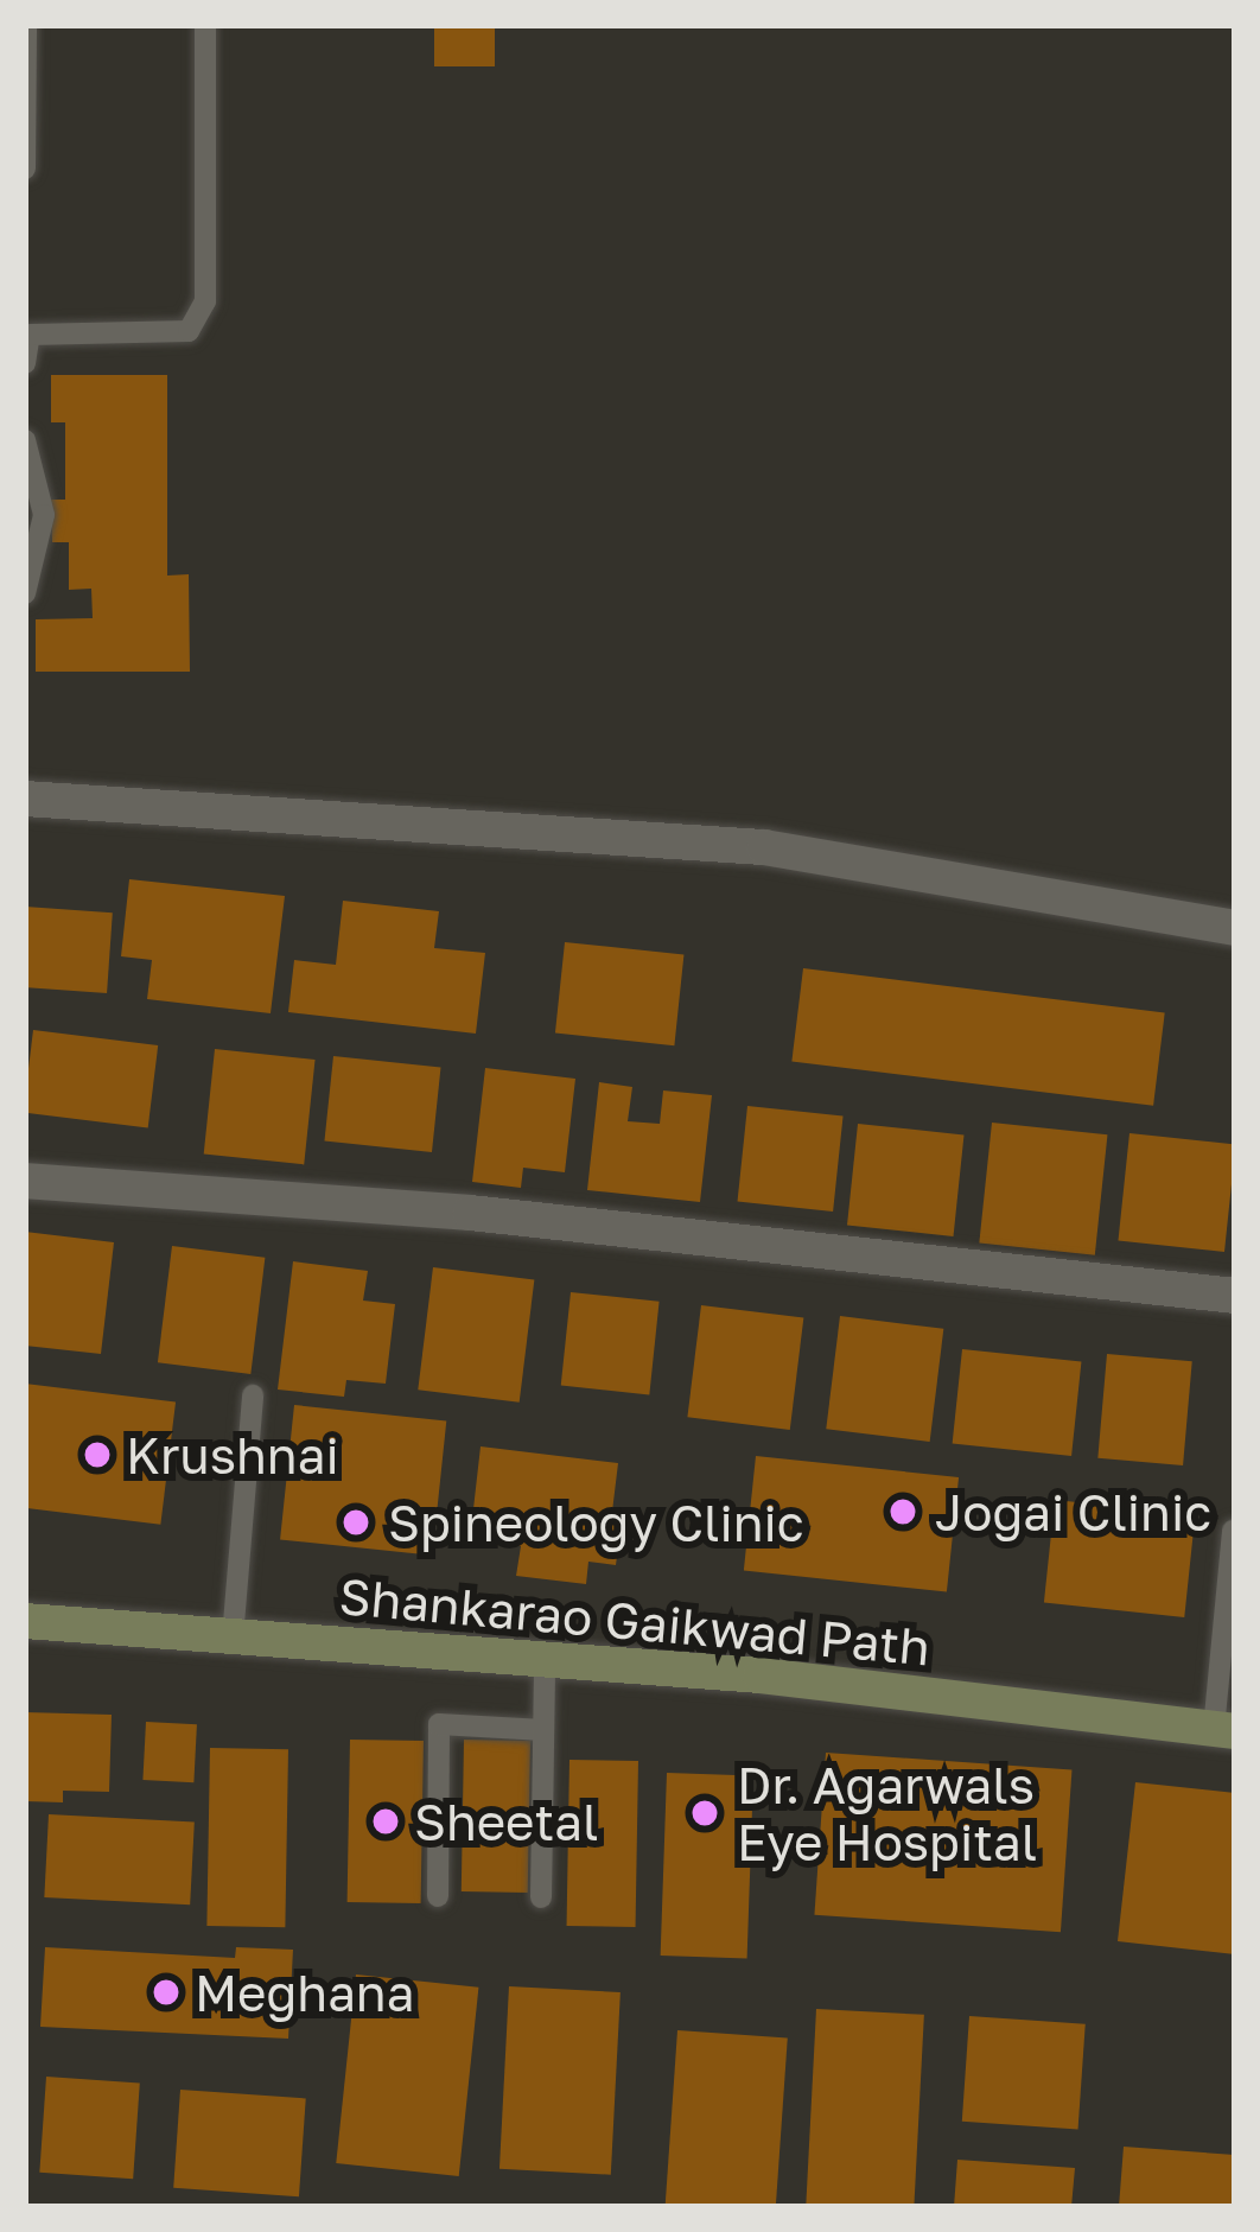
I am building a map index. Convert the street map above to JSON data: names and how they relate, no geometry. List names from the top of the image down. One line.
{"streets":{"street":["Shankarao Gaikwad Path"]},"places":["Krushnai","Jogai Clinic","Spineology Clinic","Dr. Agarwals Eye Hospital","Sheetal","Meghana"]}
